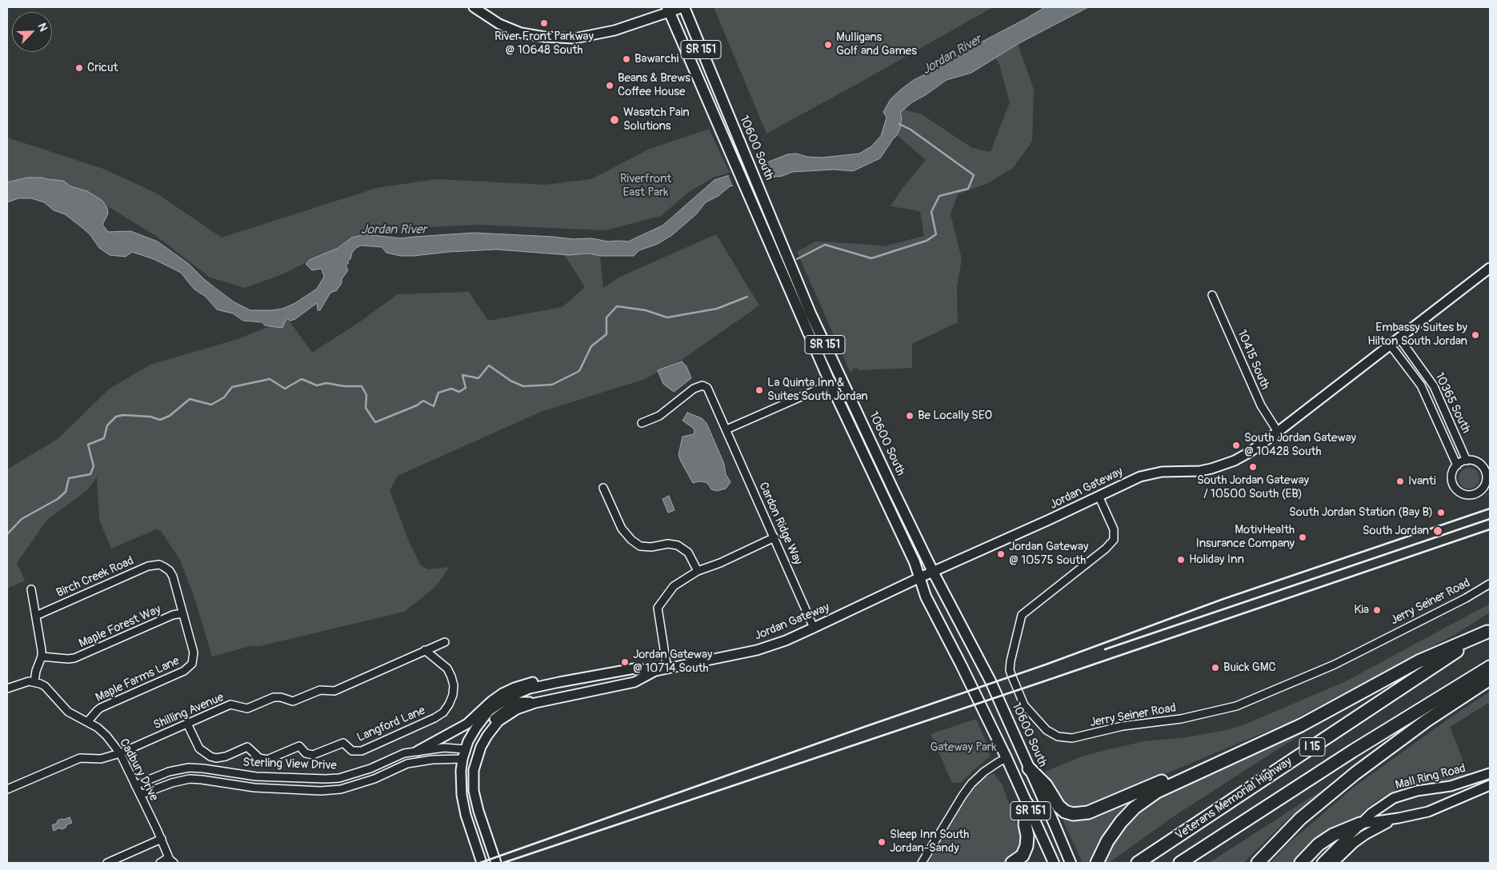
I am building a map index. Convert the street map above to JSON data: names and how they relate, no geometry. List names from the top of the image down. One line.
{"streets":{"highway":["I 15","Veterans Memorial Highway"],"main road":["SR 151","10600 South","Jordan Gateway","Mall Ring Road"],"street":["10415 South","10365 South","Cardon Ridge Way","Birch Creek Road","Jerry Seiner Road","Maple Forest Way","Maple Farms Lane","Shilling Avenue","Langford Lane","Sterling View Drive","Cadbury Drive"]},"crossings":[["10600 South","Jordan Gateway"],["10415 South","Jordan Gateway"],["10365 South","Jordan Gateway"],["Jordan Gateway","Cardon Ridge Way"],["Jordan Gateway","Jerry Seiner Road"],["Jordan Gateway","Sterling View Drive"],["Birch Creek Road","Maple Farms Lane"],["Maple Forest Way","Maple Farms Lane"],["Maple Farms Lane","Cadbury Drive"],["Shilling Avenue","Langford Lane"],["Shilling Avenue","Cadbury Drive"],["Sterling View Drive","Cadbury Drive"]],"water":["Jordan River"],"parks":["Riverfront East Park","Gateway Park"],"places":["River Front Parkway @ 10648 South","Mulligans Golf and Games","Bawarchi","Cricut","Beans & Brews Coffee House","Wasatch Pain Solutions","Embassy Suites by Hilton South Jordan","La Quinta Inn & Suites South Jordan","Be Locally SEO","South Jordan Gateway @ 10428 South","South Jordan Gateway / 10500 South (EB)","Ivanti","South Jordan Station (Bay B)","South Jordan","MotivHealth Insurance Company","Jordan Gateway @ 10575 South","Holiday Inn","Kia","Jordan Gateway @ 10714 South","Buick GMC","Sleep Inn South Jordan-Sandy"],"north":"top right"}
